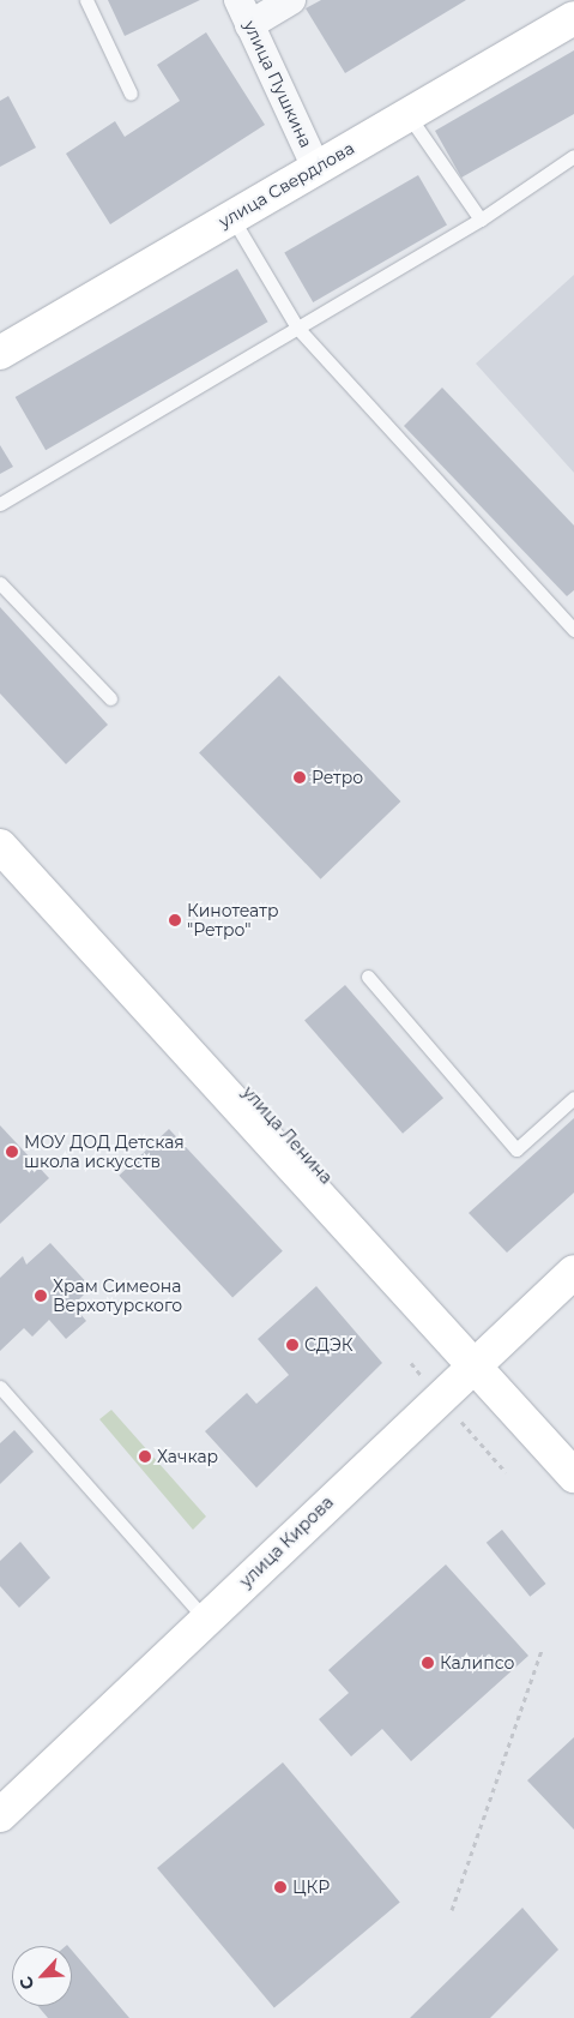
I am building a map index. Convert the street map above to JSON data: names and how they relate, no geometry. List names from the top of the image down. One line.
{"streets":{"main road":["улица Свердлова","улица Ленина","улица Кирова"],"street":["улица Пушкина"]},"crossings":[["улица Пушкина","улица Свердлова"],["улица Ленина","улица Кирова"]],"places":["Ретро","Кинотеатр \"Ретро\"","МОУ ДОД Детская школа искусств","Храм Симеона Верхотурского","СДЭК","Хачкар","Калипсо","ЦКР"],"north":"bottom left"}
